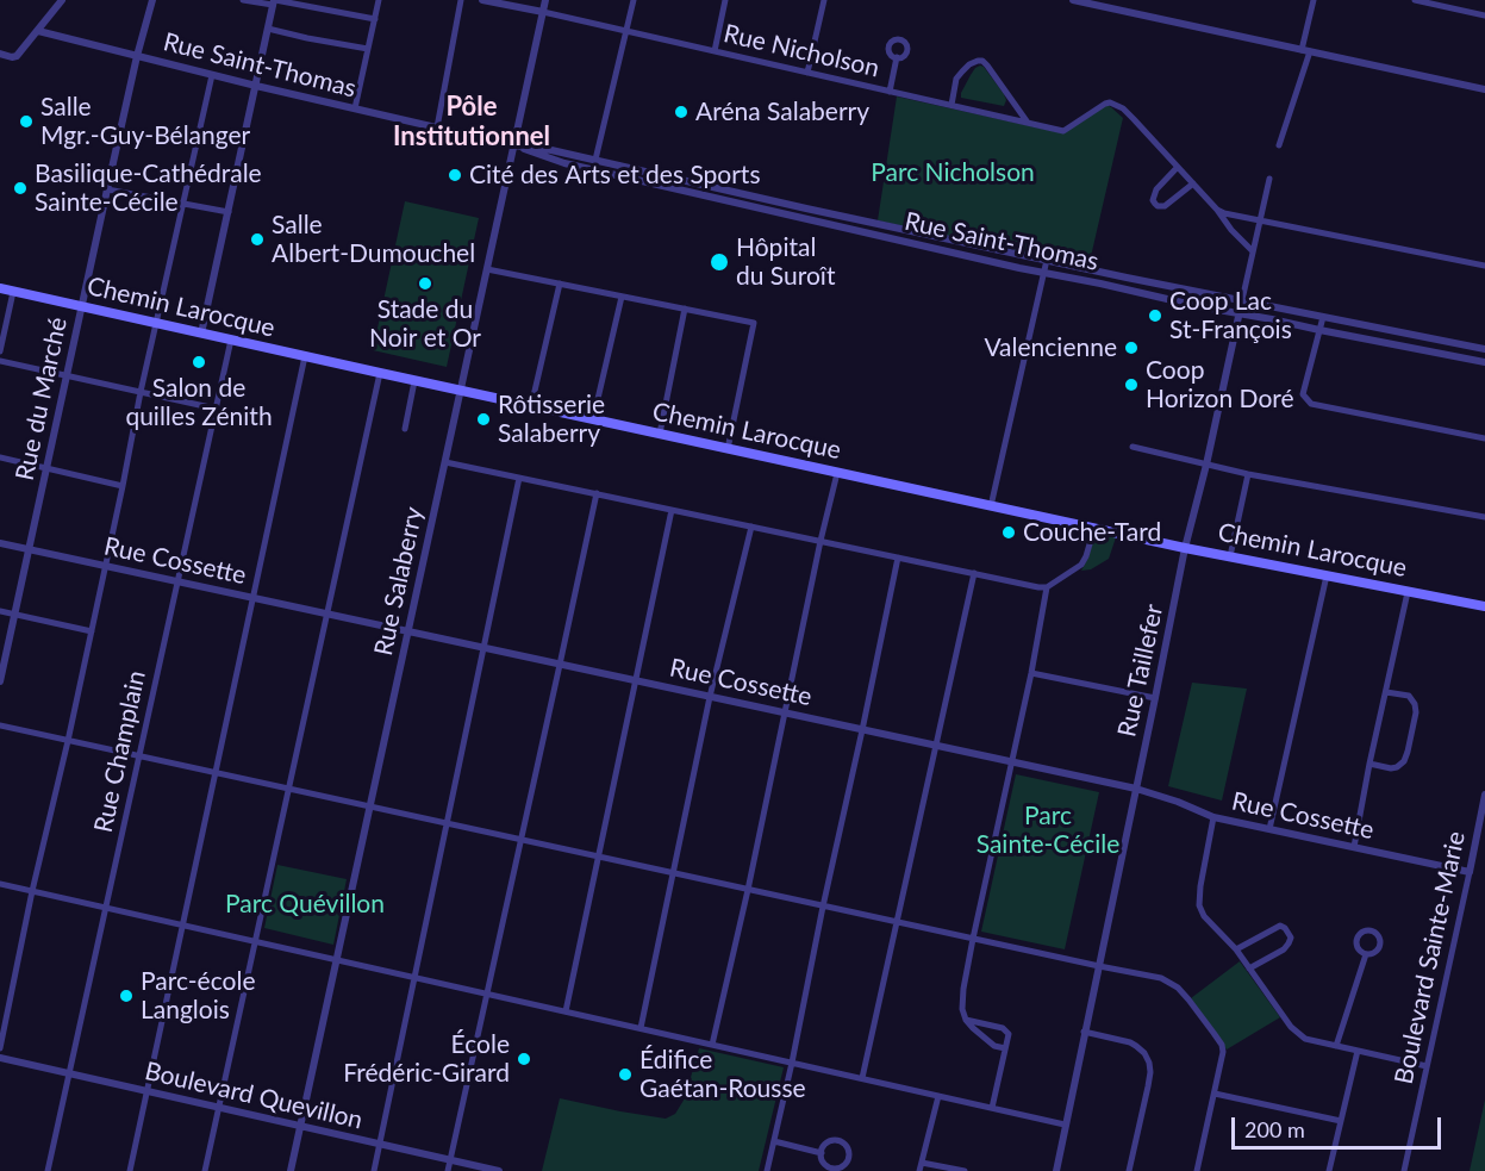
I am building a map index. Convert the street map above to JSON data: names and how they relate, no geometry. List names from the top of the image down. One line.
{"streets":{"main road":["Chemin Larocque"],"street":["Rue Nicholson","Rue Saint-Thomas","Rue du Marché","Rue Cossette","Rue Salaberry","Rue Taillefer","Rue Champlain","Boulevard Sainte-Marie","Boulevard Quevillon"]},"crossings":[["Rue Nicholson","Rue Salaberry"],["Rue Saint-Thomas","Rue du Marché"],["Rue Saint-Thomas","Rue Salaberry"],["Rue Saint-Thomas","Rue Taillefer"],["Chemin Larocque","Rue du Marché"],["Chemin Larocque","Rue Salaberry"],["Chemin Larocque","Rue Taillefer"],["Chemin Larocque","Rue Champlain"],["Rue du Marché","Rue Cossette"],["Rue Cossette","Rue Salaberry"],["Rue Cossette","Rue Taillefer"],["Rue Cossette","Rue Champlain"],["Rue Cossette","Boulevard Sainte-Marie"],["Rue Salaberry","Boulevard Quevillon"],["Rue Champlain","Boulevard Quevillon"]],"districts":["Pôle Institutionnel"],"parks":["Parc Nicholson","Parc Sainte-Cécile","Parc Quévillon"],"places":["Aréna Salaberry","Salle Mgr.-Guy-Bélanger","Cité des Arts et des Sports","Basilique-Cathédrale Sainte-Cécile","Salle Albert-Dumouchel","Hôpital du Suroît","Stade du Noir et Or","Coop Lac St-François","Valencienne","Salon de quilles Zénith","Coop Horizon Doré","Rôtisserie Salaberry","Couche-Tard","Parc-école Langlois","École Frédéric-Girard","Édifice Gaétan-Rousse"],"scale_bar":"200 m"}
